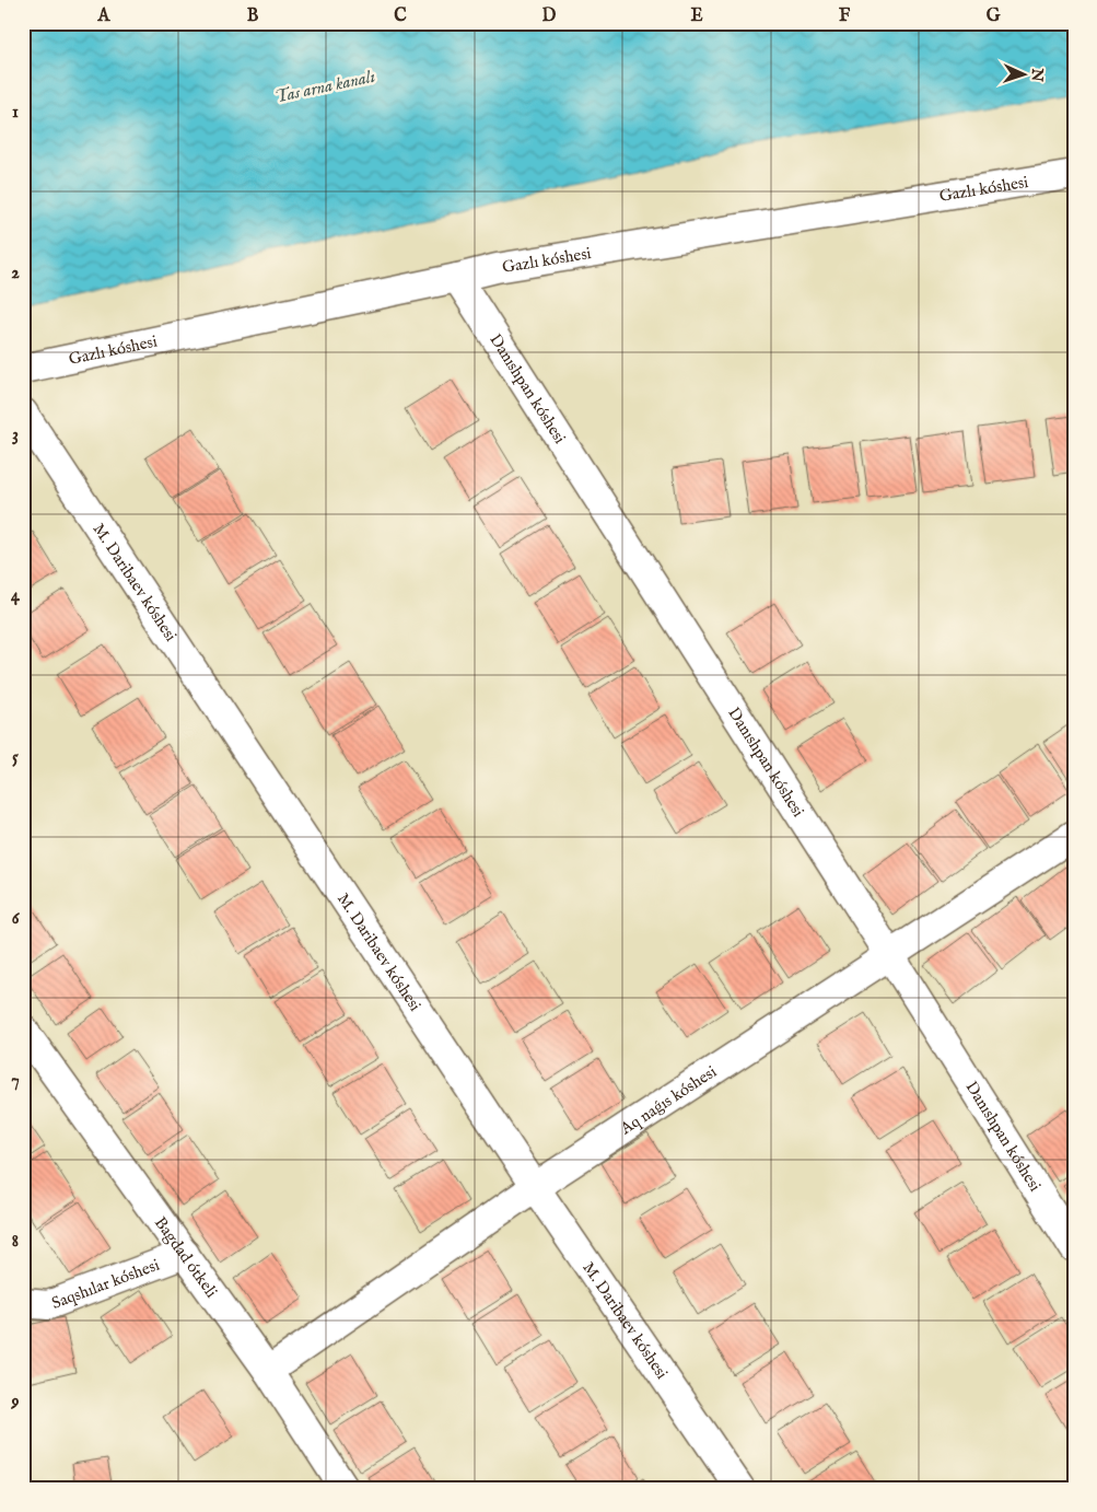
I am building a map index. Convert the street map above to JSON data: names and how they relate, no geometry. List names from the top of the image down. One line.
{"streets":{"street":["Gazlı kóshesi","Danıshpan kóshesi","M. Daribaev kóshesi","Aq naǵıs kóshesi","Bagdad ótkeli","Saqshılar kóshesi"]},"crossings":[["Gazlı kóshesi","Danıshpan kóshesi"],["Danıshpan kóshesi","Aq naǵıs kóshesi"],["M. Daribaev kóshesi","Aq naǵıs kóshesi"],["Aq naǵıs kóshesi","Bagdad ótkeli"],["Bagdad ótkeli","Saqshılar kóshesi"]],"water":["Tas arna kanalı"],"north":"right","grid":{"columns":["A","B","C","D","E","F","G"],"rows":["1","2","3","4","5","6","7","8","9"]}}
